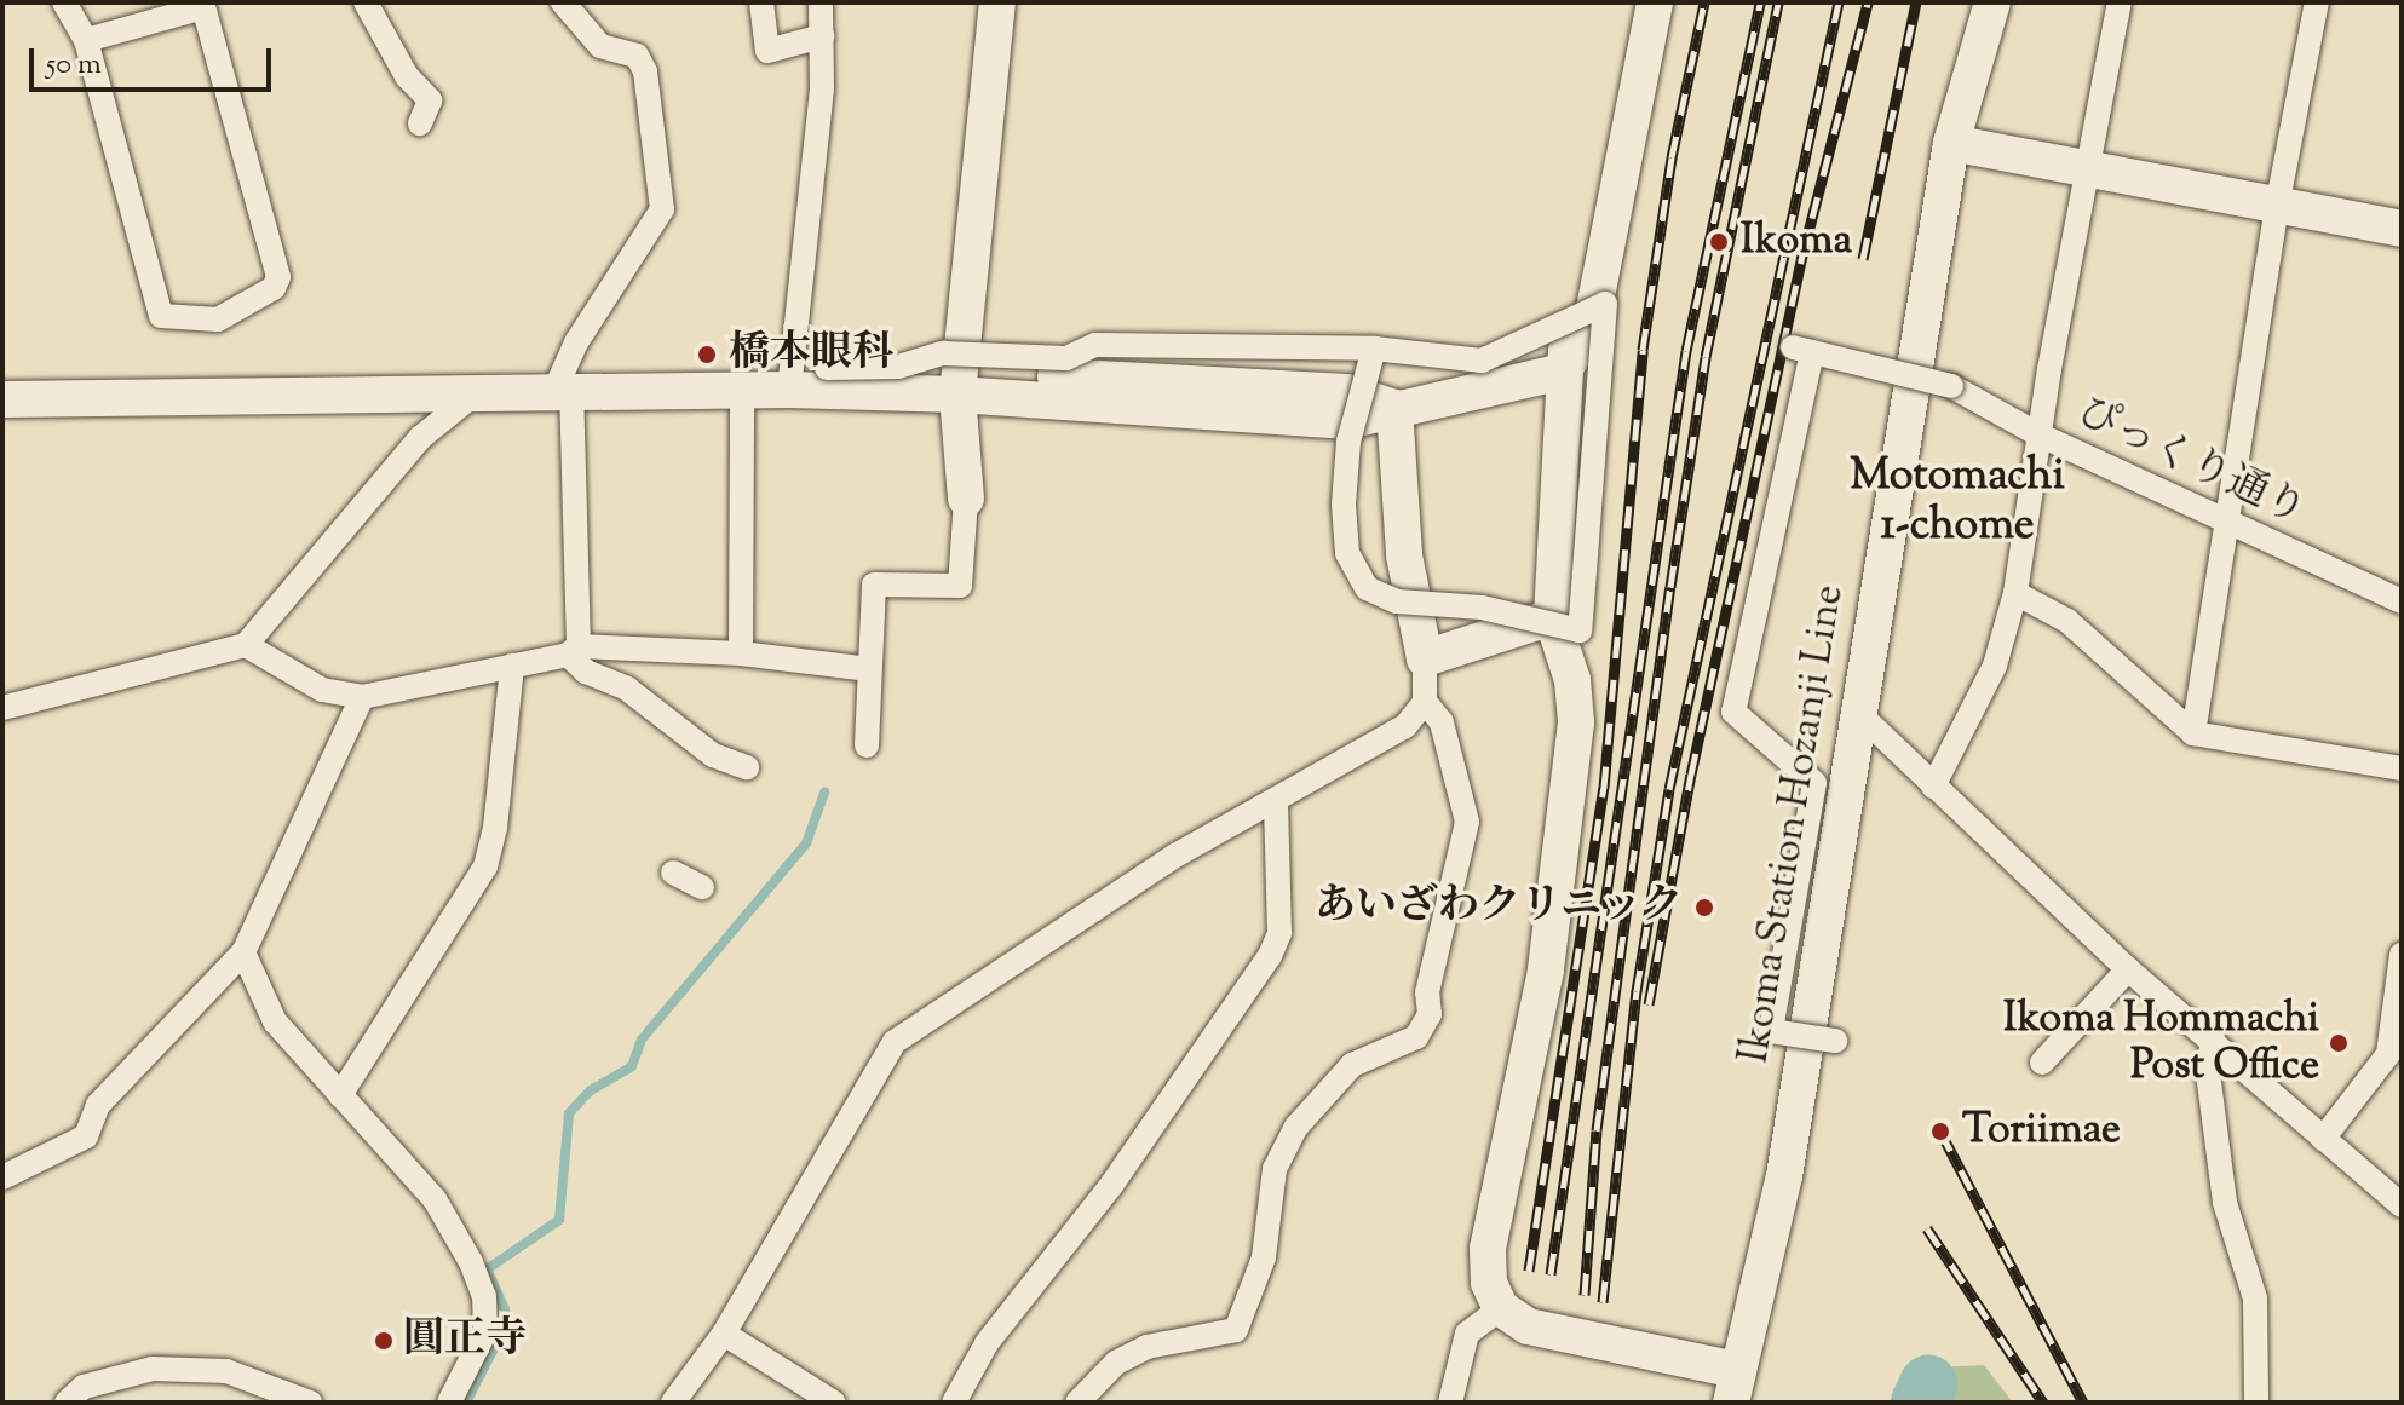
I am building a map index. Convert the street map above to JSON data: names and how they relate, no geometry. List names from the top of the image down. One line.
{"streets":{"street":["ぴっくり通り","Ikoma Station Hozanji Line"]},"districts":["Motomachi 1-chome"],"places":["Ikoma","橋本眼科","あいざわクリニック","Ikoma Hommachi Post Office","Toriimae","圓正寺"],"scale_bar":"50 m"}
